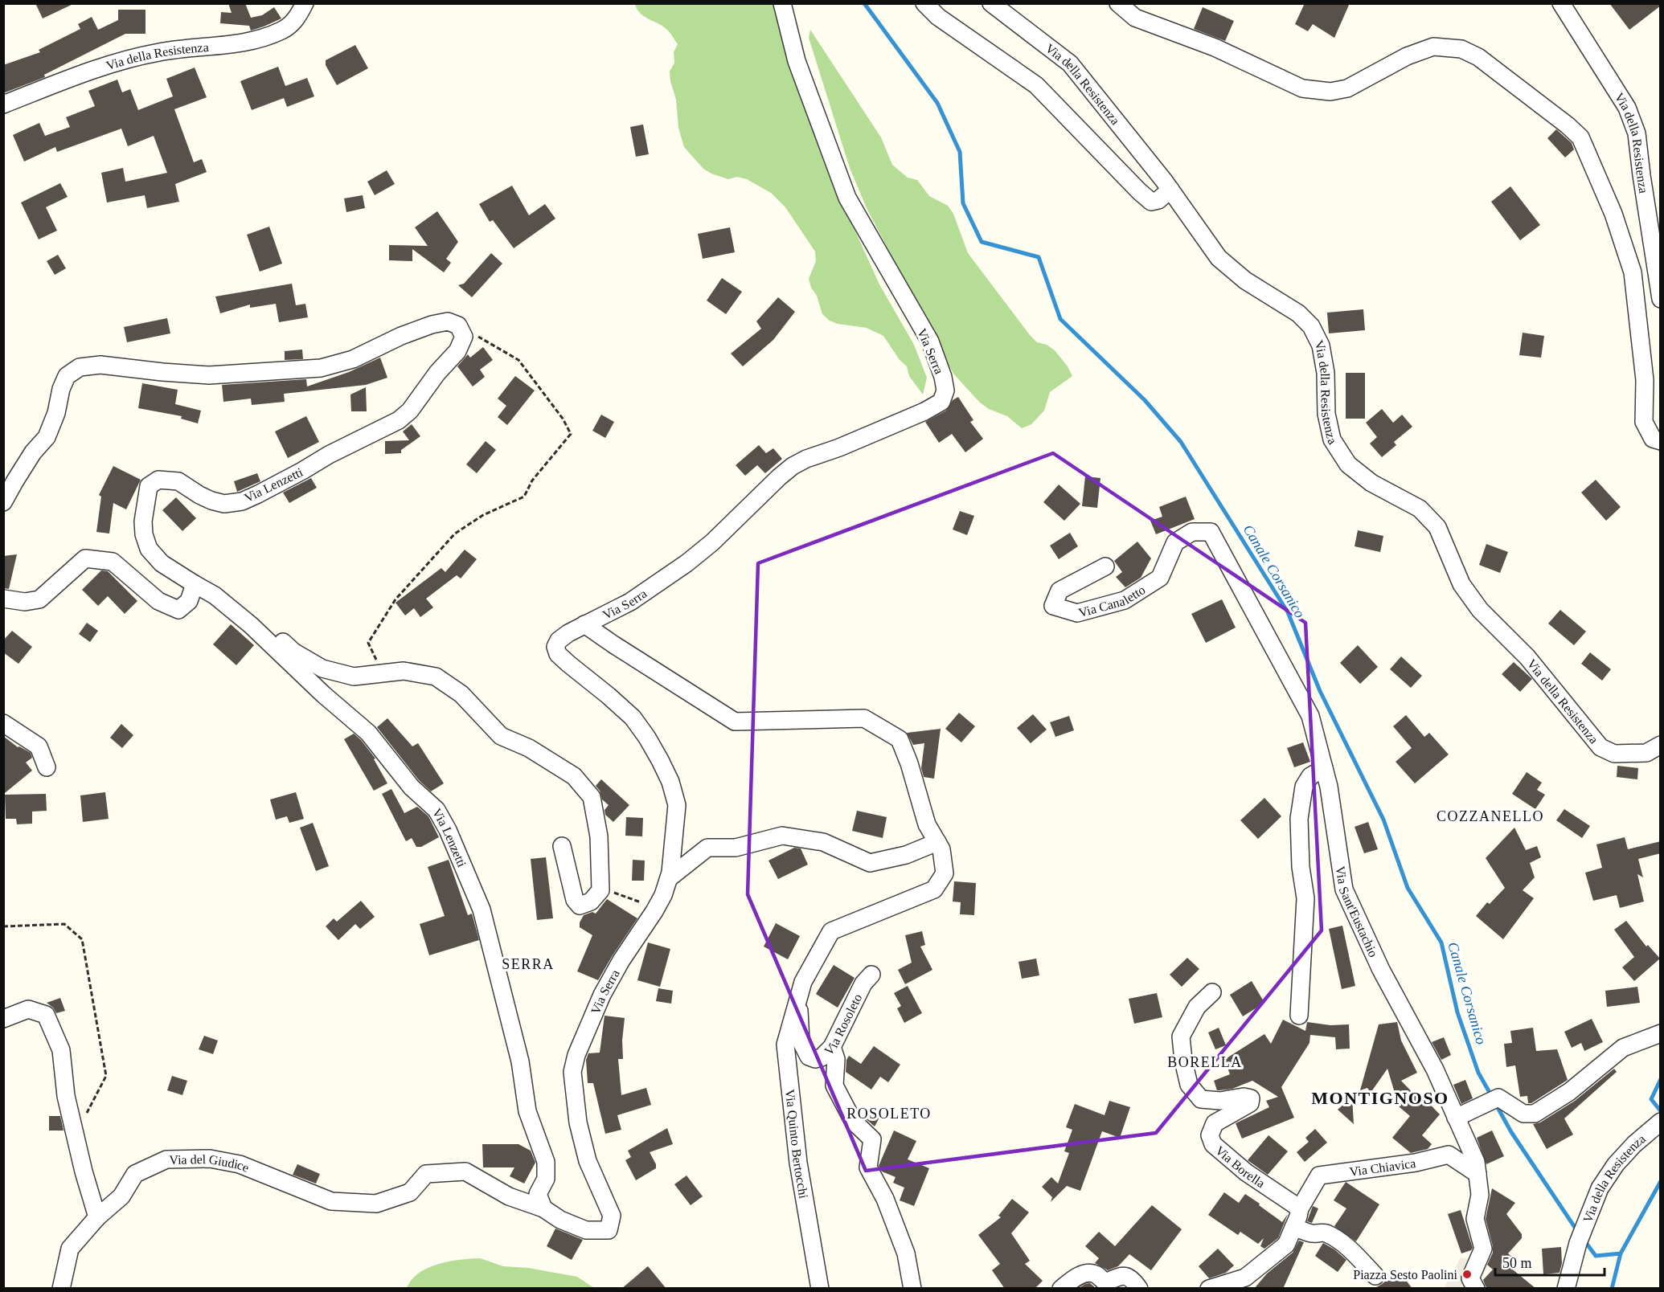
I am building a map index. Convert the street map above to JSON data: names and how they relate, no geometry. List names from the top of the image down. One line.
{"streets":{"street":["Via della Resistenza","Via Serra","Via Lenzetti","Via Canaletto","Via Sant'Eustachio","Via Rosoleto","Via Quinto Bertocchi","Via del Giudice","Via Borella","Via Chiavica"]},"crossings":[["Via Serra","Via Lenzetti"],["Via Serra","Via Quinto Bertocchi"],["Via Serra","Via del Giudice"],["Via Lenzetti","Via del Giudice"],["Via Canaletto","Via Sant'Eustachio"],["Via Sant'Eustachio","Via Chiavica"],["Via Rosoleto","Via Quinto Bertocchi"],["Via Borella","Via Chiavica"]],"districts":["COZZANELLO","SERRA","BORELLA","MONTIGNOSO","ROSOLETO"],"water":["Canale Corsanico"],"places":["Piazza Sesto Paolini"],"scale_bar":"50 m"}
